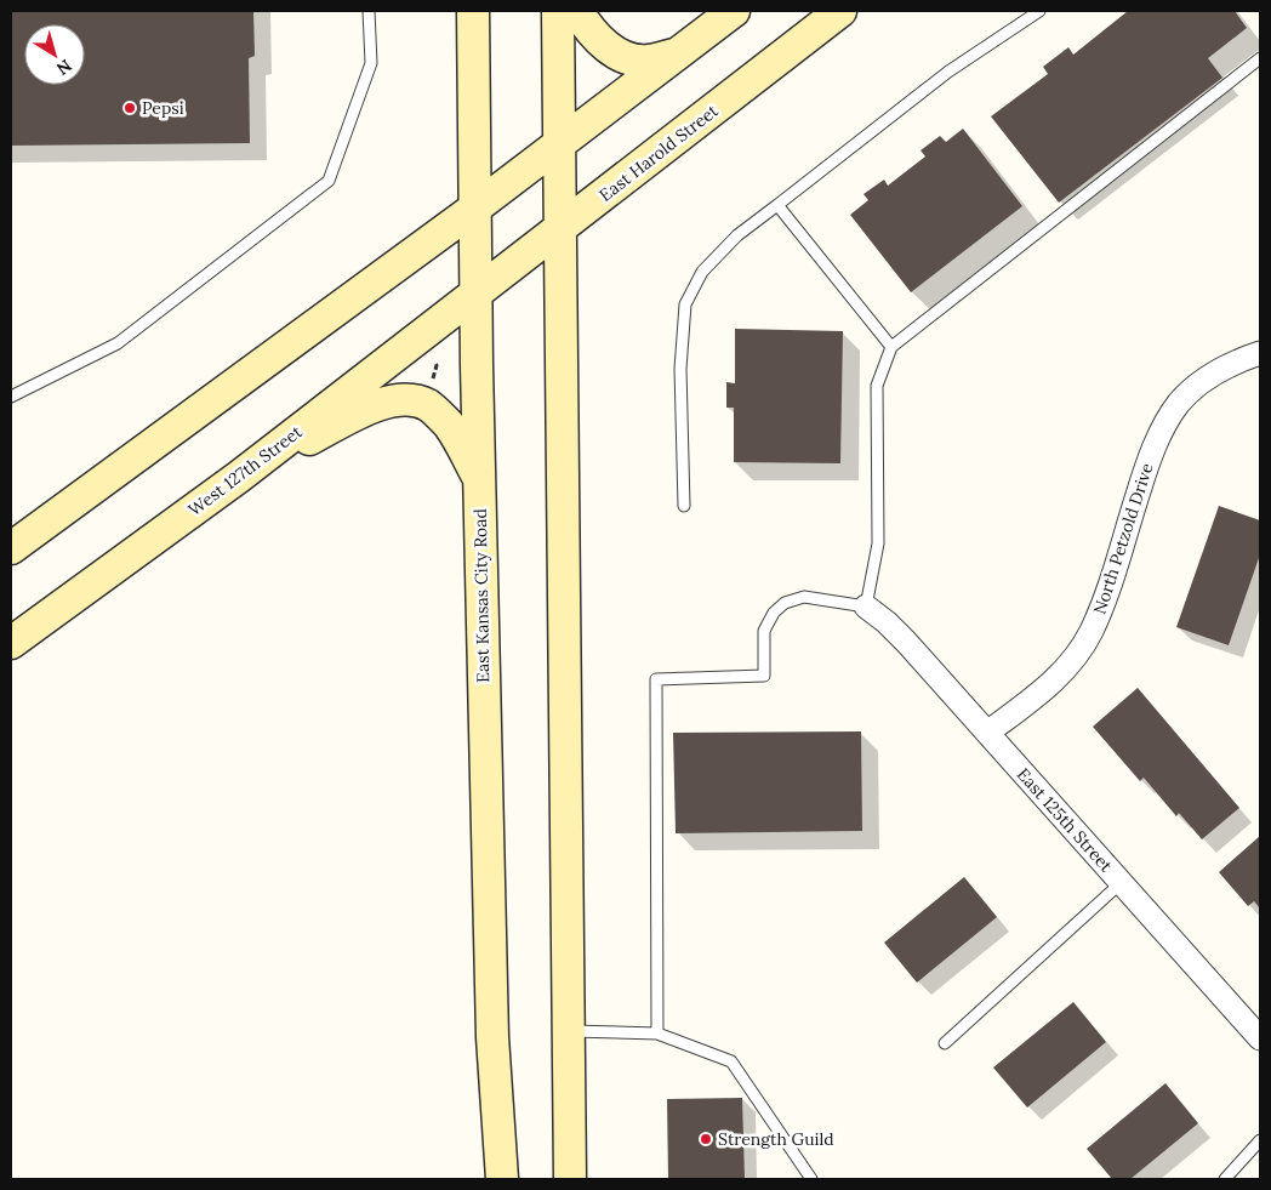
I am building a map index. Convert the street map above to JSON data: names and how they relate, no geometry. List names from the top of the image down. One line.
{"streets":{"main road":["East Harold Street","West 127th Street","East Kansas City Road"],"street":["North Petzold Drive","East 125th Street"]},"crossings":[["East Harold Street","West 127th Street"],["East Harold Street","East Kansas City Road"],["West 127th Street","East Kansas City Road"],["North Petzold Drive","East 125th Street"]],"places":["Pepsi","Strength Guild"],"north":"bottom right"}
